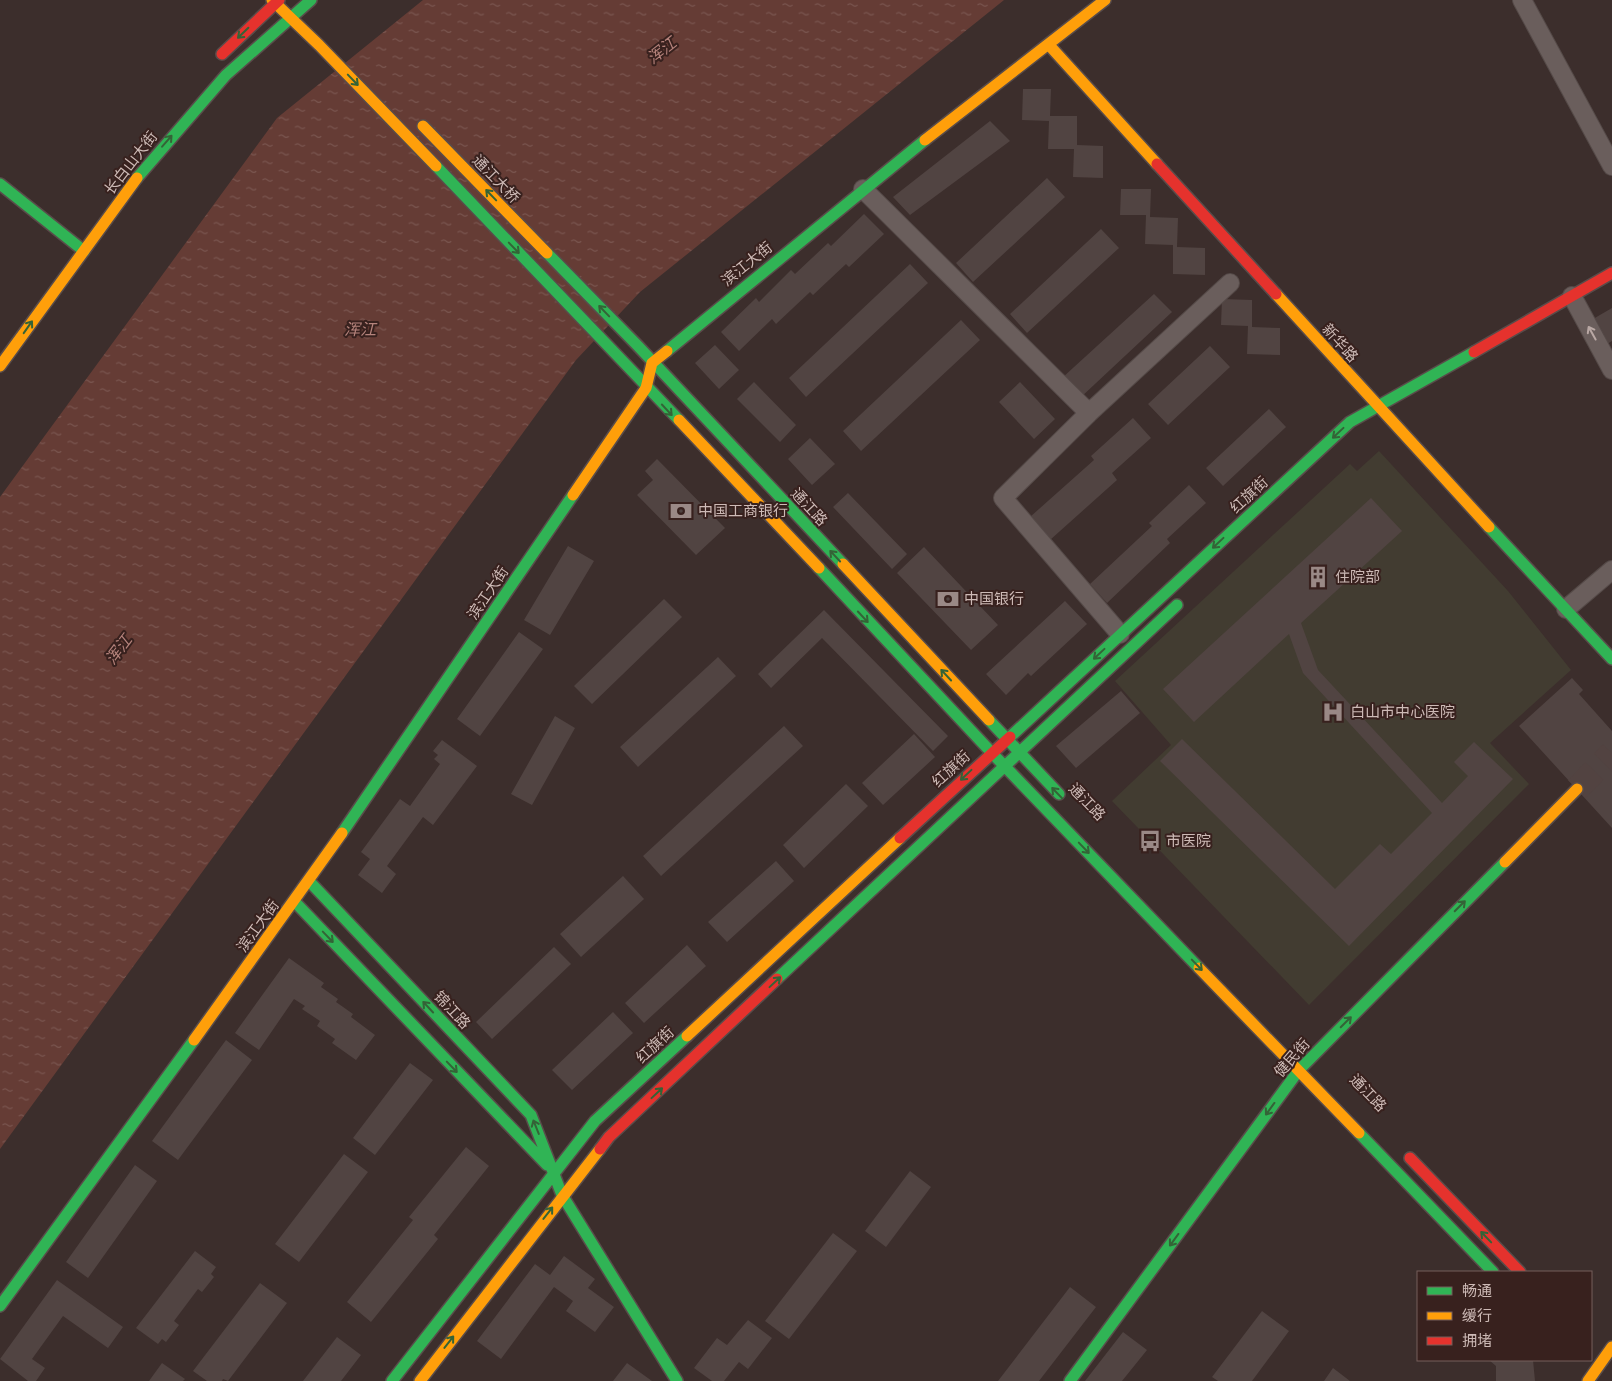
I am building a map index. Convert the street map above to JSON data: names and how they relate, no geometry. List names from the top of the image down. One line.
{"streets":{"main road":["长白山大街","通江大桥","滨江大街","新华路","红旗街","通江路","锦江路","健民街"]},"crossings":[["通江大桥","通江路"],["滨江大街","新华路"],["滨江大街","通江路"],["滨江大街","锦江路"],["新华路","红旗街"],["红旗街","通江路"],["红旗街","锦江路"]],"one_way":["长白山大街"],"water":["浑江"],"places":{"bank":["中国工商银行","中国银行"],"building":["住院部"],"hospital":["白山市中心医院"],"bus stop":["市医院"]},"legend":["畅通","缓行","拥堵"]}
